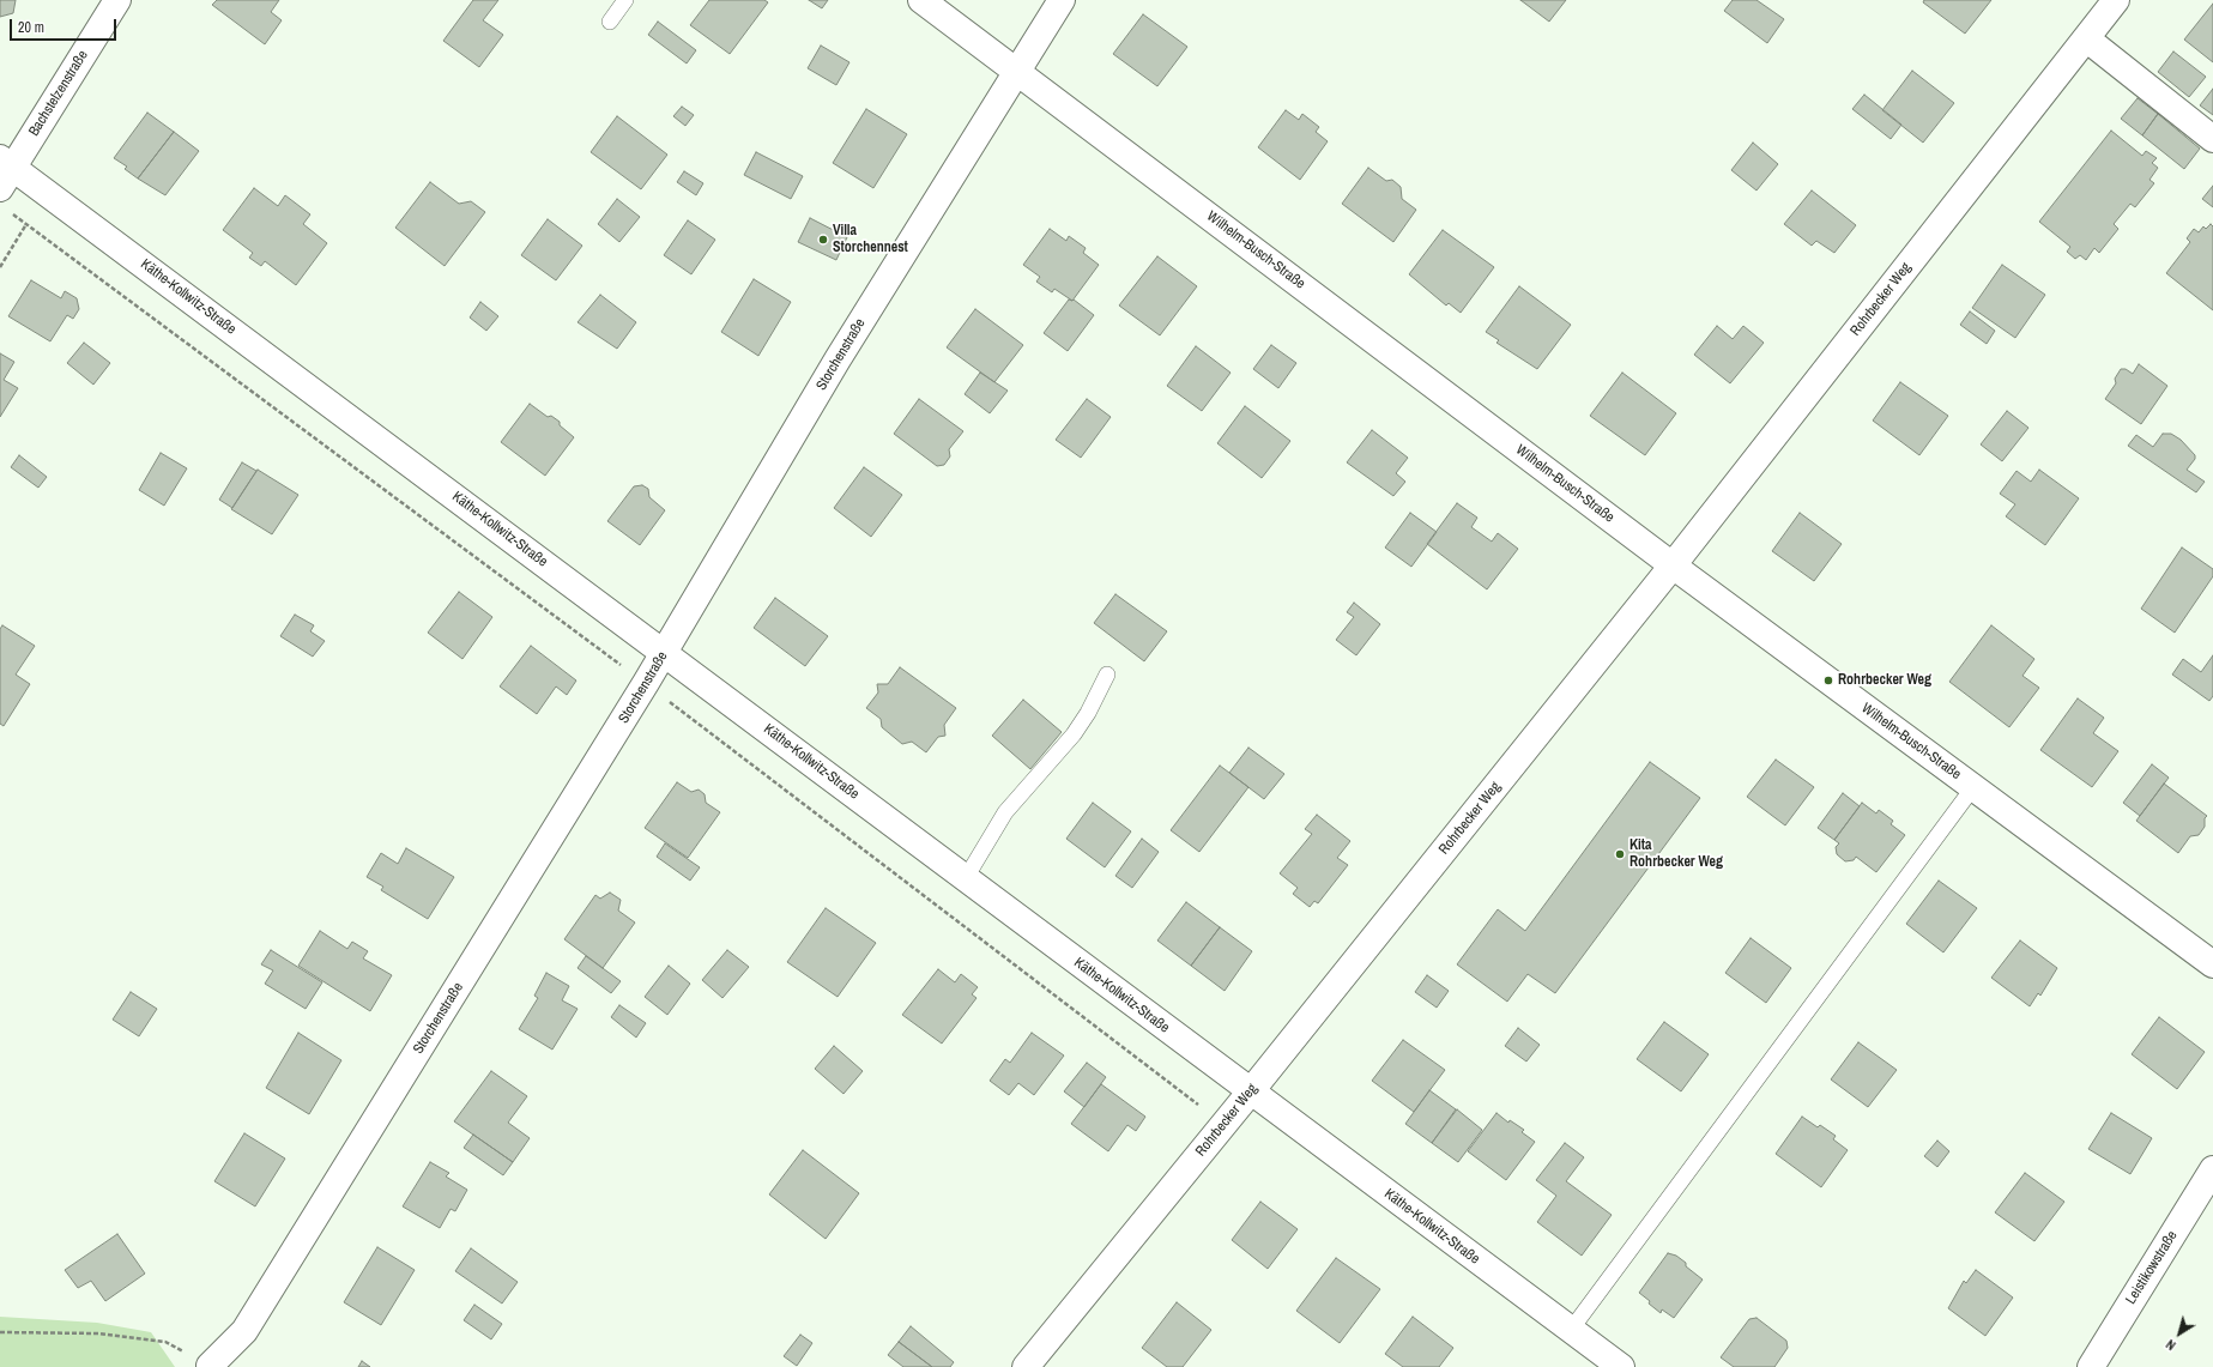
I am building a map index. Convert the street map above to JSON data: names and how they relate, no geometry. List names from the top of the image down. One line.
{"streets":{"street":["Bachstelzenstraße","Wilhelm-Busch-Straße","Käthe-Kollwitz-Straße","Rohrbecker Weg","Storchenstraße","Leistikowstraße"]},"crossings":[["Bachstelzenstraße","Käthe-Kollwitz-Straße"],["Wilhelm-Busch-Straße","Rohrbecker Weg"],["Wilhelm-Busch-Straße","Storchenstraße"],["Käthe-Kollwitz-Straße","Rohrbecker Weg"],["Käthe-Kollwitz-Straße","Storchenstraße"]],"places":["Villa Storchennest","Rohrbecker Weg","Kita Rohrbecker Weg"],"scale_bar":"20 m","north":"bottom left"}
